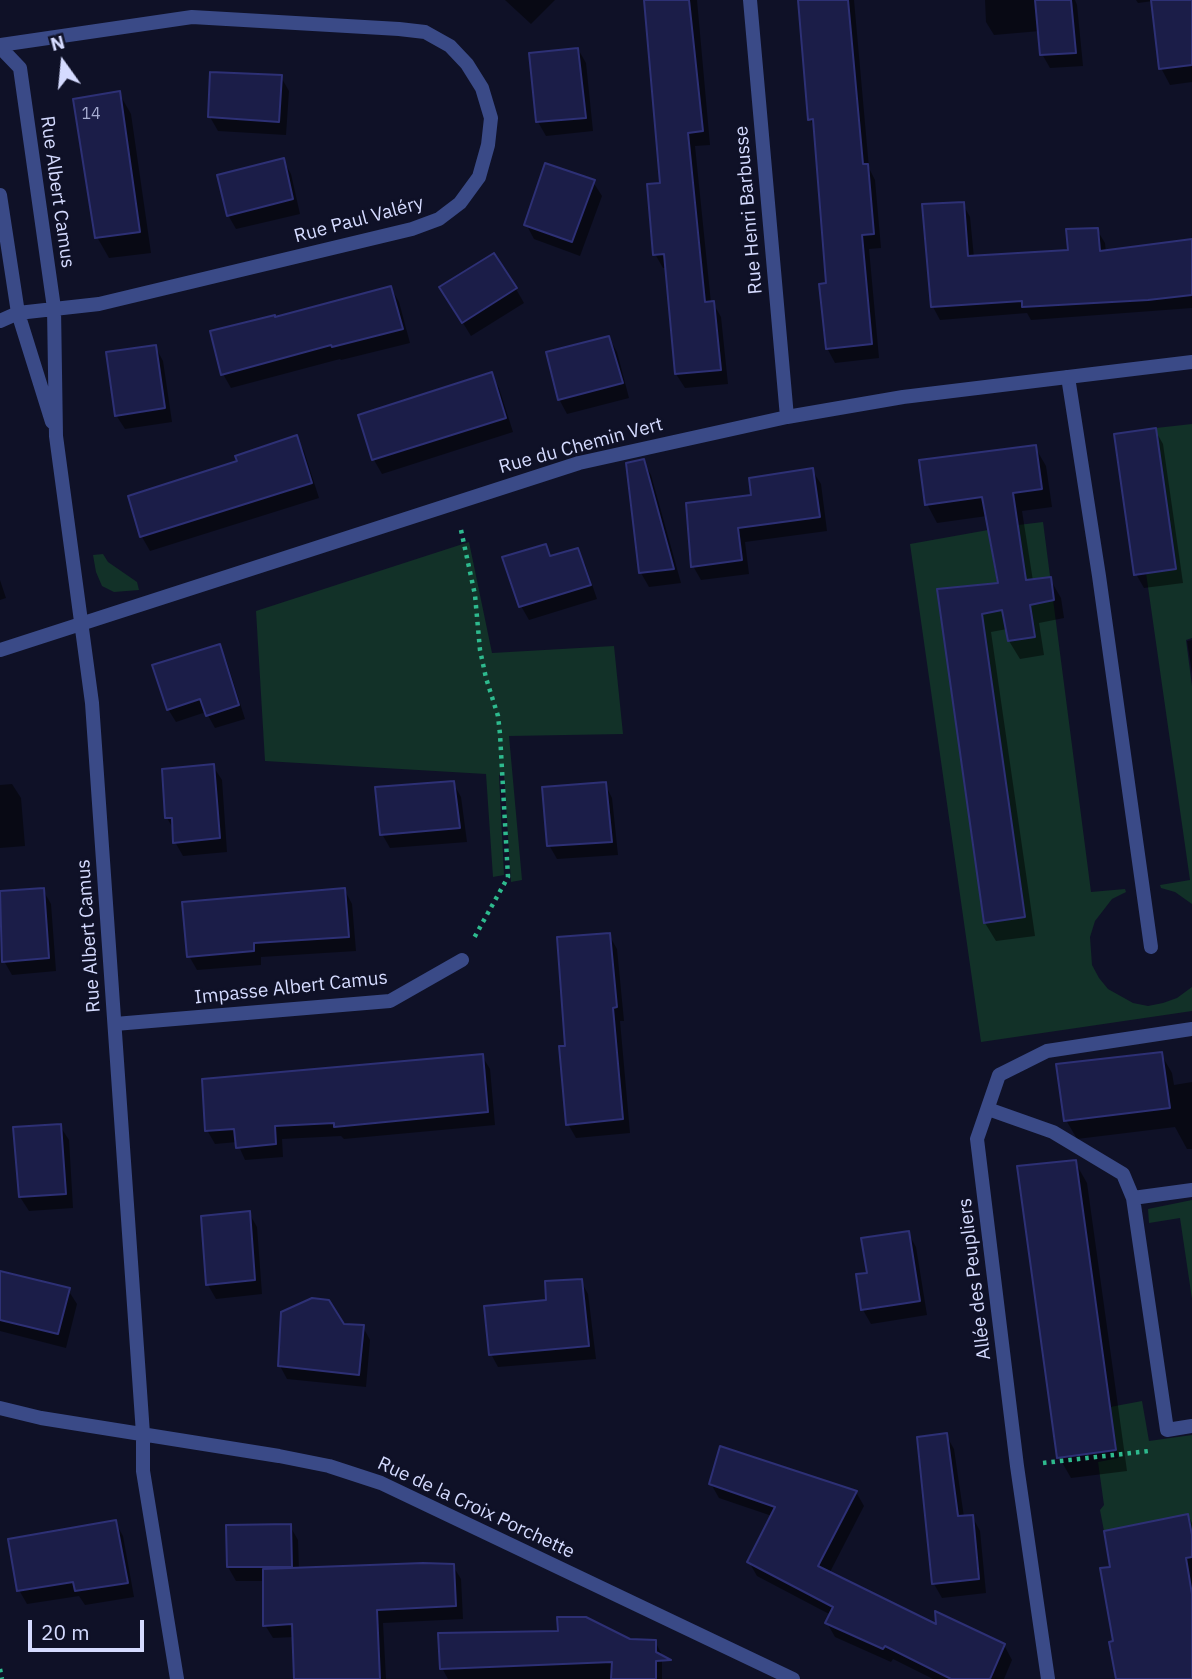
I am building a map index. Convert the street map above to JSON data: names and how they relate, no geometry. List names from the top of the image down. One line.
{"streets":{"street":["Rue Albert Camus","Rue Henri Barbusse","Rue Paul Valéry","Rue du Chemin Vert","Impasse Albert Camus","Allée des Peupliers","Rue de la Croix Porchette"]},"crossings":[["Rue Albert Camus","Rue Paul Valéry"],["Rue Albert Camus","Rue du Chemin Vert"],["Rue Albert Camus","Impasse Albert Camus"],["Rue Albert Camus","Rue de la Croix Porchette"],["Rue Henri Barbusse","Rue du Chemin Vert"]],"house_numbers":["14"],"scale_bar":"20 m","north":"top"}
